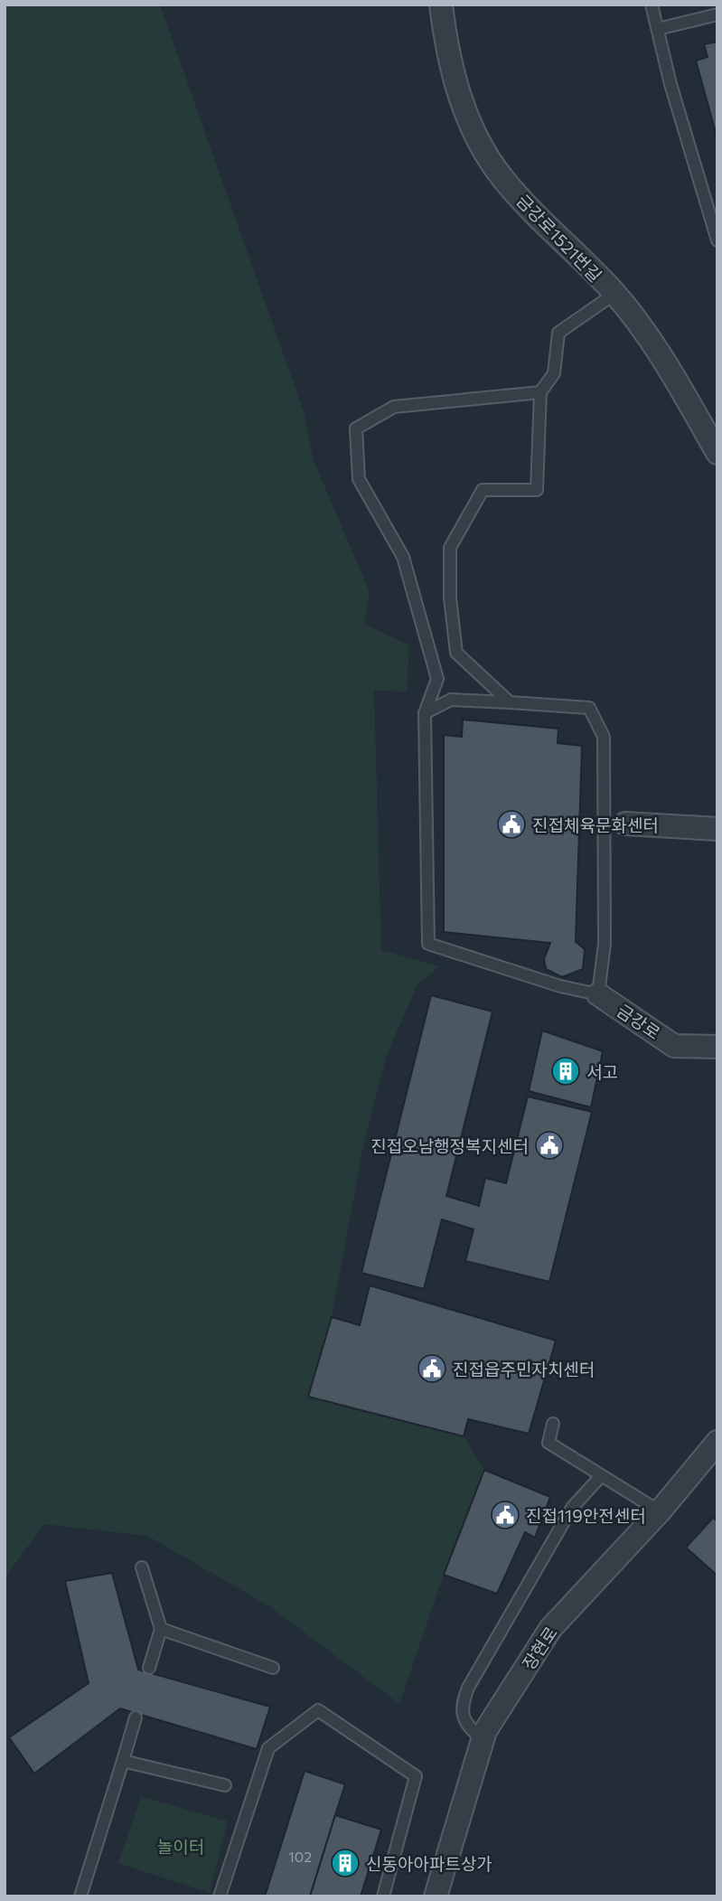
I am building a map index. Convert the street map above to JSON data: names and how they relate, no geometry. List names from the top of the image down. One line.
{"streets":{"street":["금강로1521번길","금강로","장현로"]},"parks":["놀이터"],"places":{"public building":["진접체육문화센터","진접오남행정복지센터","진접읍주민자치센터","진접119안전센터"],"building":["서고","신동아아파트상가"]},"house_numbers":["102"]}
